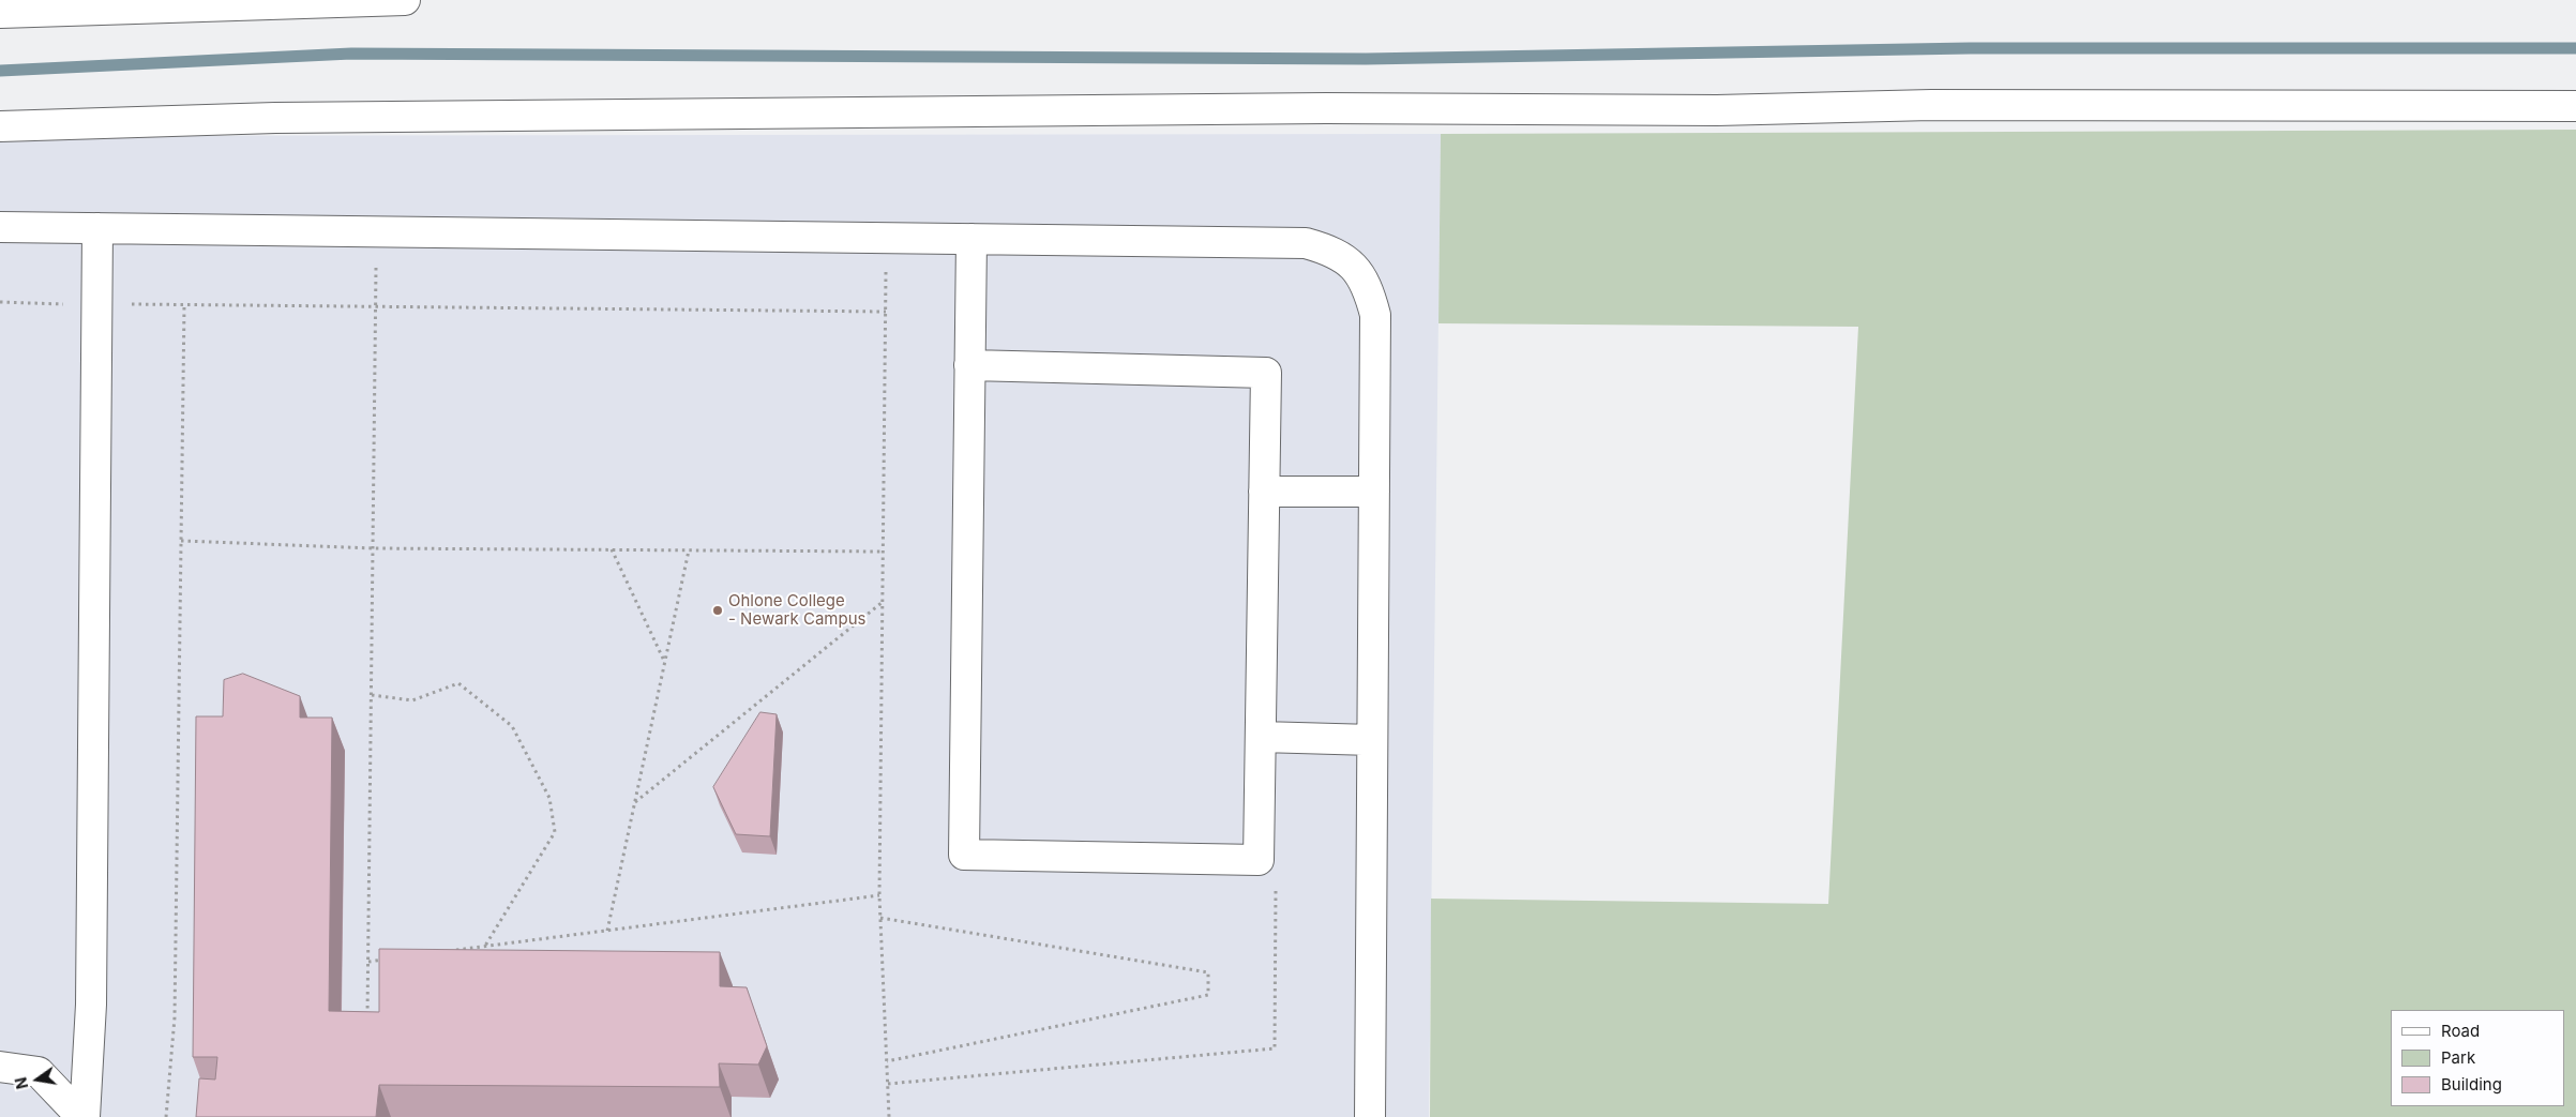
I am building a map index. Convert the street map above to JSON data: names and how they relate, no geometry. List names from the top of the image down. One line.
{"places":["Ohlone College - Newark Campus"],"legend":["Road","Park","Building"],"north":"left"}
